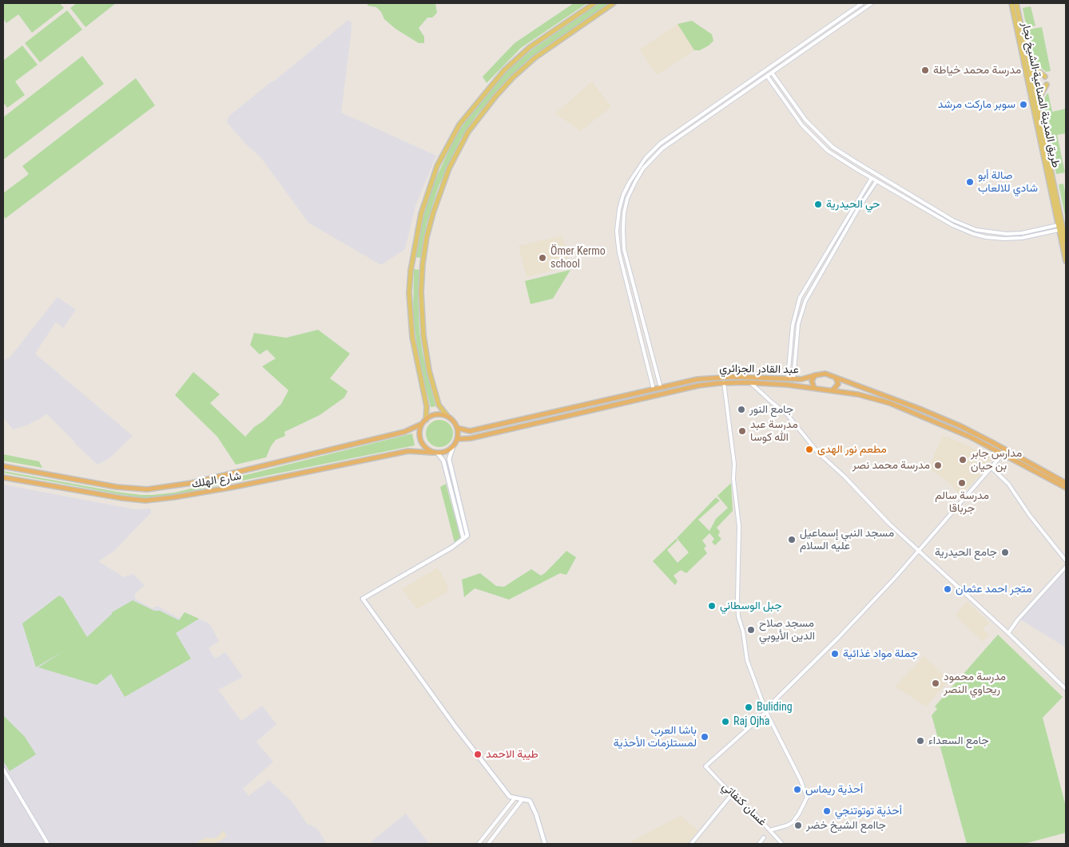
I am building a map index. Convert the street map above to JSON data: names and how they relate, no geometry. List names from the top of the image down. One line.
{"streets":{"highway":["عبد القادر الجزائري","شارع الهلك"],"main road":["طريق المدينة الصناعية-الشيخ نجار"],"street":["غسان كنفاتي"]},"crossings":[["عبد القادر الجزائري","شارع الهلك"]],"places":["مدرسة محمد خياطة","سوبر ماركت مرشد","صالة أبو شادي للالعاب","حي الحيدرية","Ömer Kermo school","جامع النور","مدرسة عبد الله كوسا","مطعم نور الهدى","مدارس جابر بن حيان","مدرسة محمد نصر","مدرسة سالم جرباقا","مسجد النبي إسماعيل عليه السلام","جامع الحيدرية","متجر احمد عثمان","جبل الوسطاني","مسجد صلاح الدين الأيوبي","جملة مواد غذائية","مدرسة محمود ريحاوي النصر","Buliding","Raj Ojha","باشا العرب لمستلزمات الأحذية","جامع السعداء","طيبة الاحمد","أحذية ريماس","أحذية توتوتنجي","جاامع الشيخ خضر"]}
